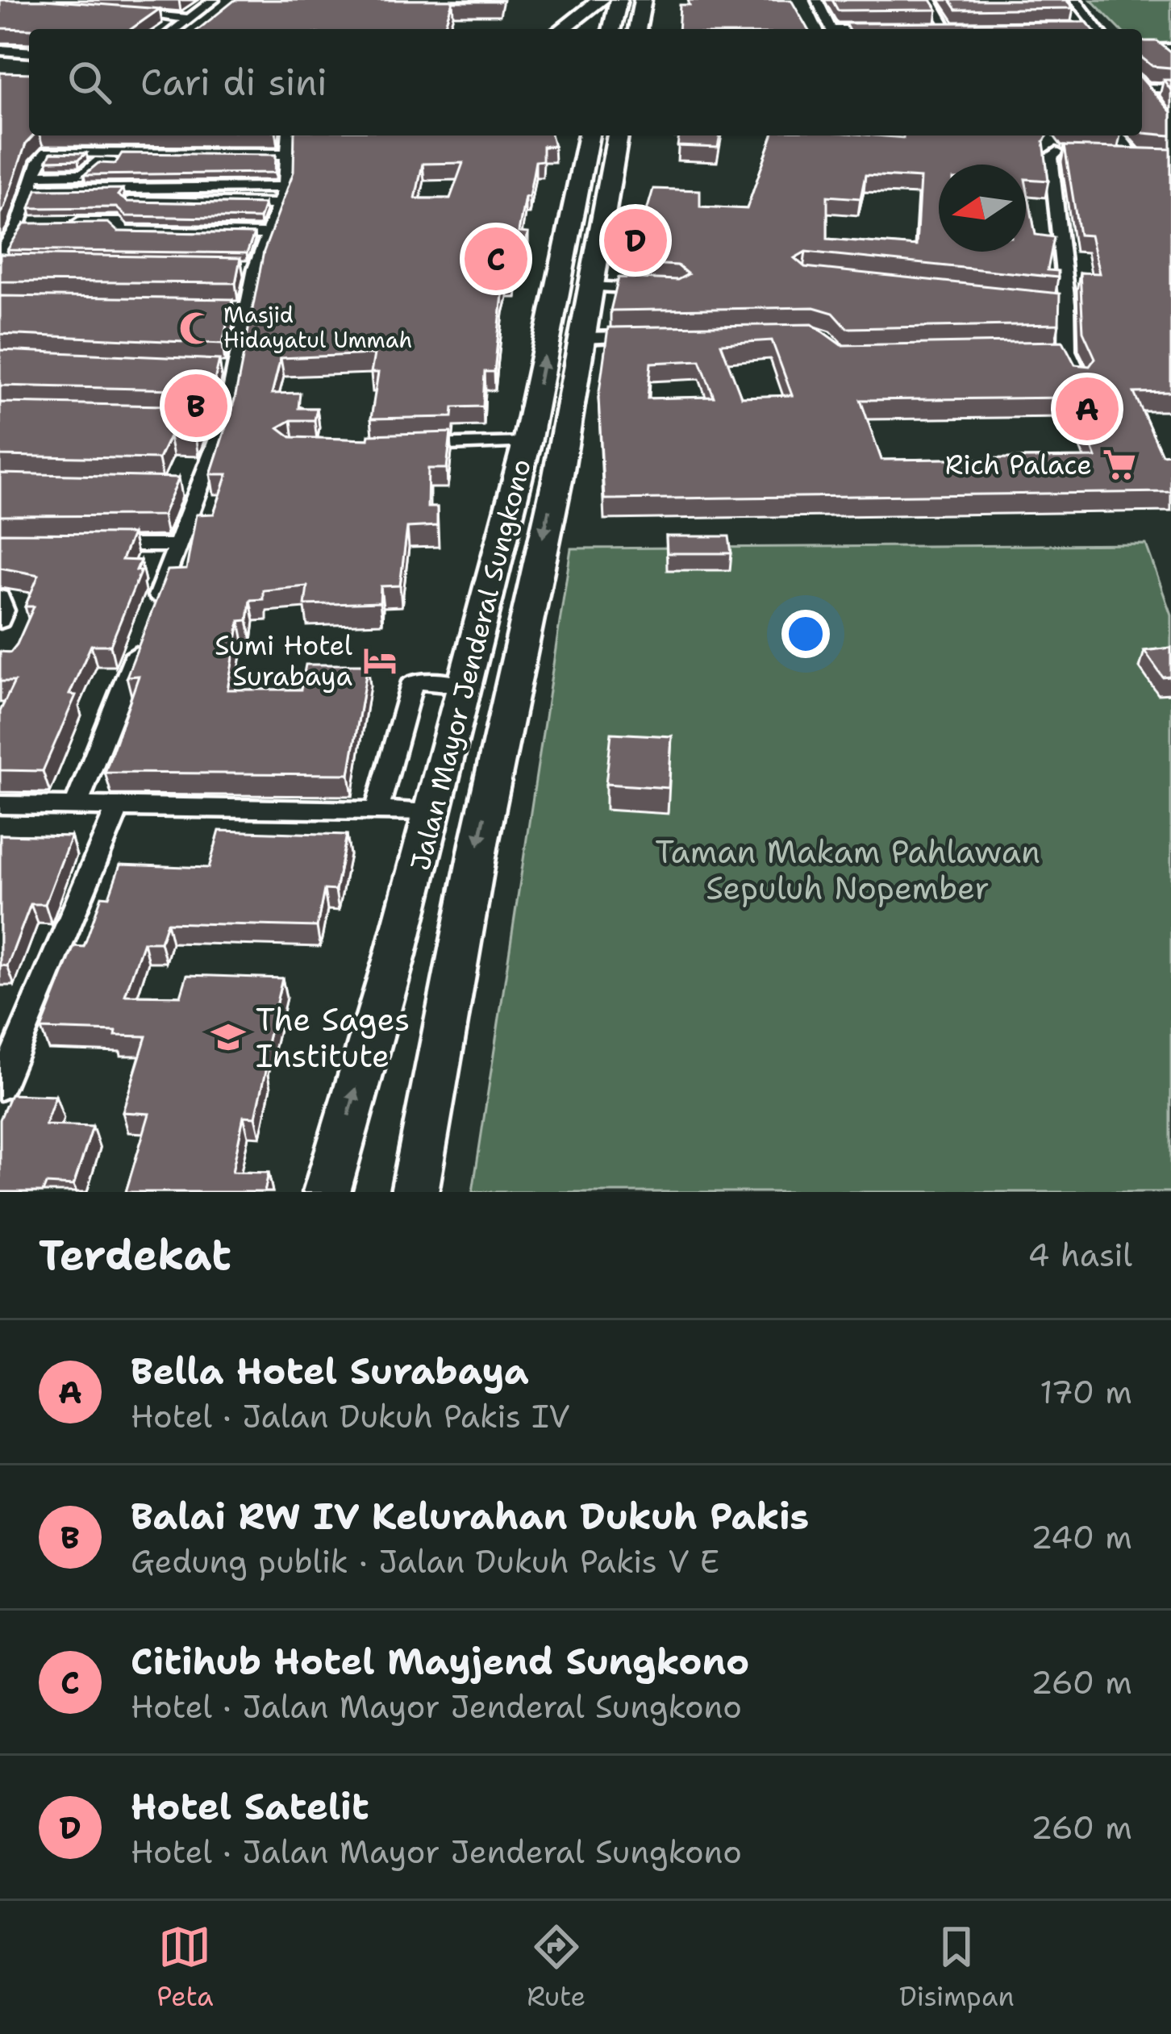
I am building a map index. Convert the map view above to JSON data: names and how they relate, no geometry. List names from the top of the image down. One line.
{"streets":{"main road":["Jalan Mayor Jenderal Sungkono"]},"parks":["Taman Makam Pahlawan Sepuluh Nopember"],"places":{"mosque":["Masjid Hidayatul Ummah"],"supermarket":["Rich Palace"],"hotel":["Sumi Hotel Surabaya"],"school or university":["The Sages Institute"]},"north":"left","page":{"search":"Cari di sini","pins":["D","C","B","A"],"heading":["Terdekat","4 hasil"],"list":[{"mark":"A","name":"Bella Hotel Surabaya","note":"Hotel · Jalan Dukuh Pakis IV","value":"170 m"},{"mark":"B","name":"Balai RW IV Kelurahan Dukuh Pakis","note":"Gedung publik · Jalan Dukuh Pakis V E","value":"240 m"},{"mark":"C","name":"Citihub Hotel Mayjend Sungkono","note":"Hotel · Jalan Mayor Jenderal Sungkono","value":"260 m"},{"mark":"D","name":"Hotel Satelit","note":"Hotel · Jalan Mayor Jenderal Sungkono","value":"260 m"}],"nav":["Peta","Rute","Disimpan"]}}
